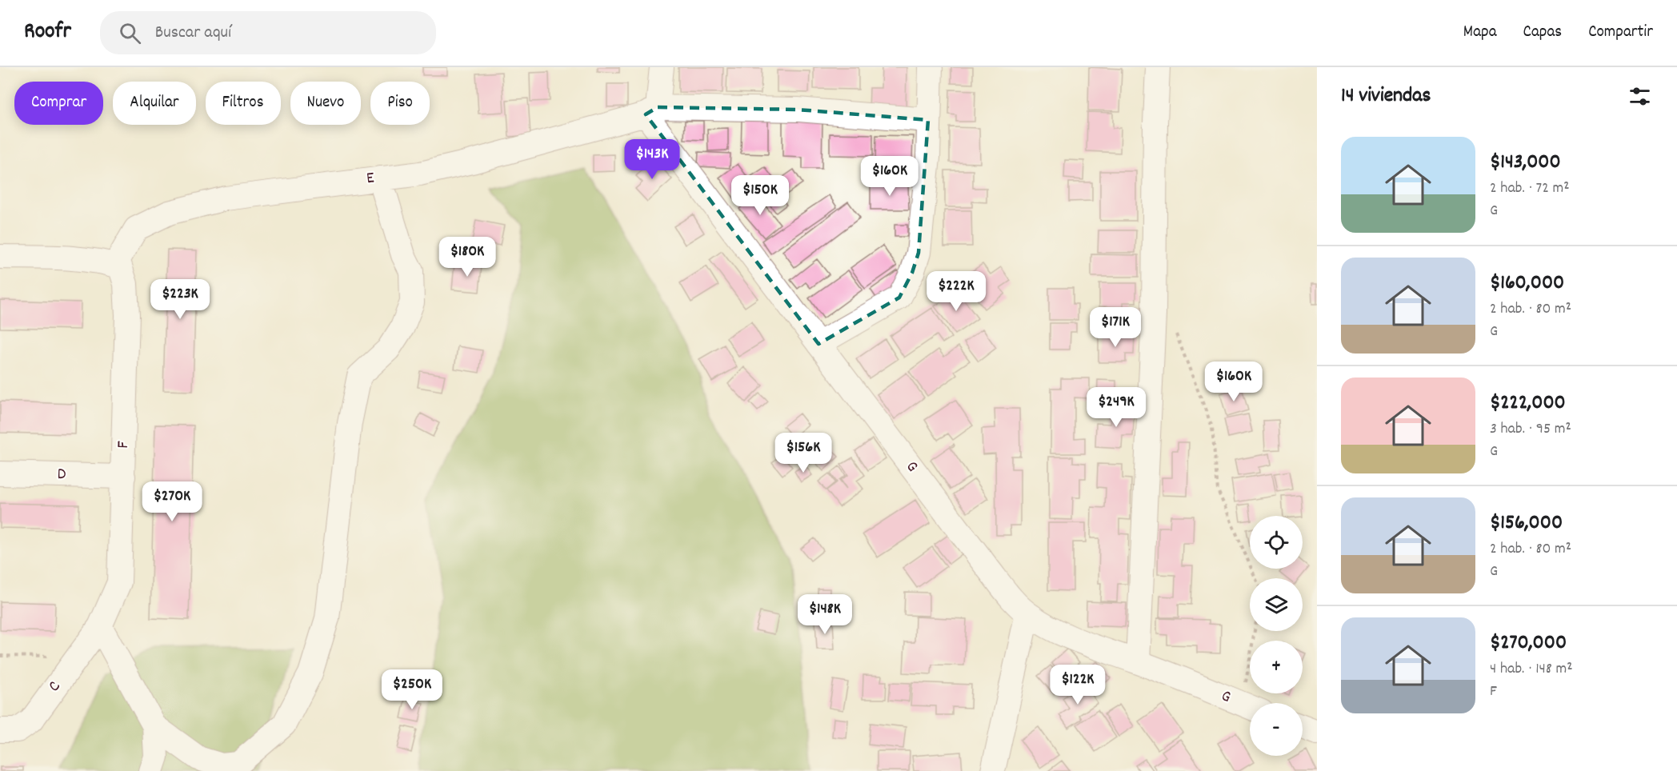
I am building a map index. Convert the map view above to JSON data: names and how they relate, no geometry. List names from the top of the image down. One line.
{"streets":{"street":["E","F","G","D","C"]},"crossings":[["E","F"],["E","G"],["F","D"],["F","C"]],"page":{"header":"Roofr","search":"Buscar aquí","nav":["Mapa","Capas","Compartir"],"heading":"14 viviendas","chip":["Comprar","Alquilar","Filtros","Nuevo","Piso"],"list":[{"name":"$143,000","note":"2 hab. · 72 m² · G"},{"name":"$160,000","note":"2 hab. · 80 m² · G"},{"name":"$222,000","note":"3 hab. · 95 m² · G"},{"name":"$156,000","note":"2 hab. · 80 m² · G"},{"name":"$270,000","note":"4 hab. · 148 m² · F"}],"price":["$143K","$160K","$150K","$180K","$222K","$223K","$171K","$160K","$249K","$156K","$270K","$148K","$122K","$250K"],"map_buttons":["+","−"]}}
